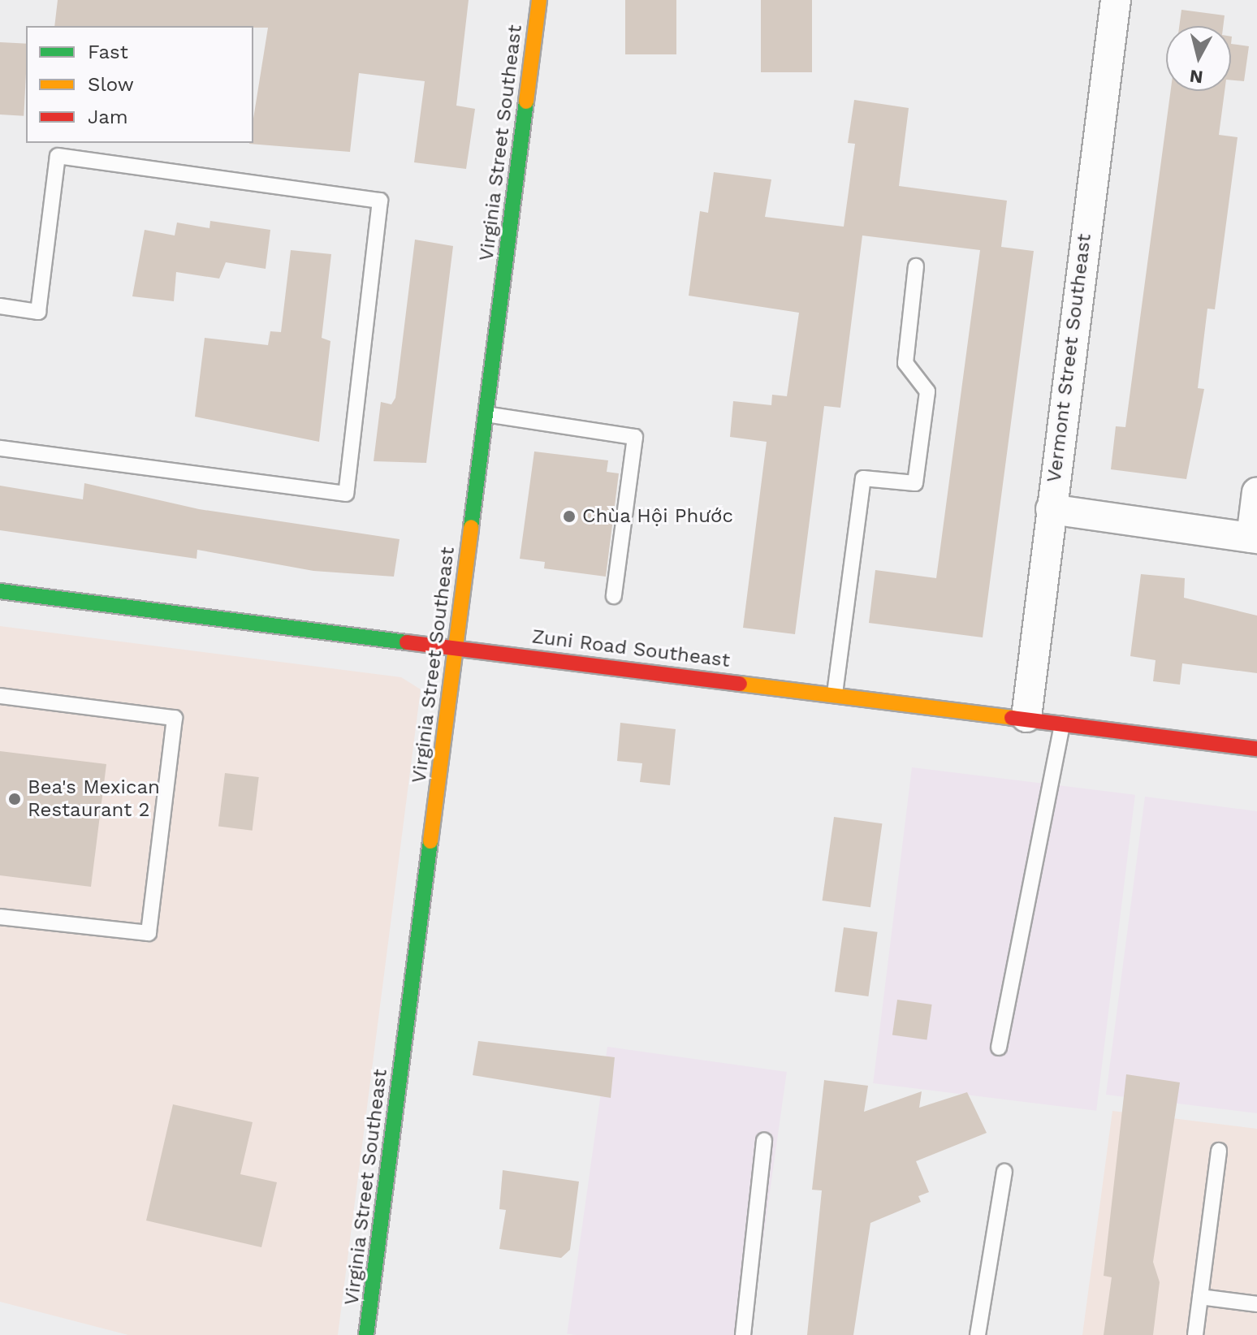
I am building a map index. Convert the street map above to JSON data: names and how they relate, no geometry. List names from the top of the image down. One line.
{"streets":{"street":["Virginia Street Southeast","Vermont Street Southeast","Zuni Road Southeast"]},"crossings":[["Virginia Street Southeast","Zuni Road Southeast"],["Vermont Street Southeast","Zuni Road Southeast"]],"places":["Chùa Hội Phước","Bea's Mexican Restaurant 2"],"legend":["Fast","Slow","Jam"],"north":"bottom"}
